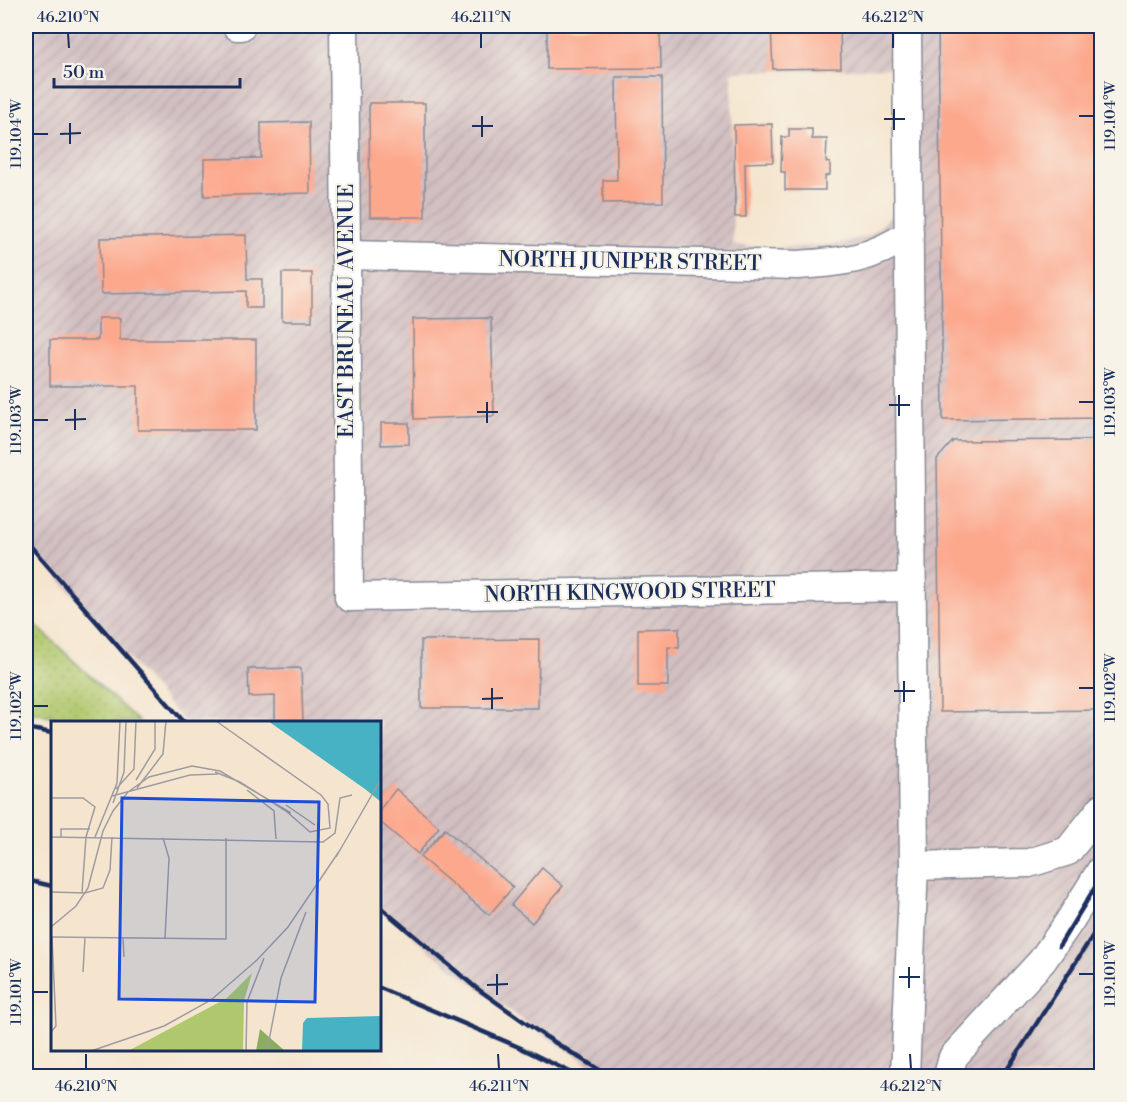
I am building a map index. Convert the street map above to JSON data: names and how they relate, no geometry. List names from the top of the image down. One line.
{"streets":{"street":["NORTH JUNIPER STREET","EAST BRUNEAU AVENUE","NORTH KINGWOOD STREET"]},"crossings":[["NORTH JUNIPER STREET","EAST BRUNEAU AVENUE"],["EAST BRUNEAU AVENUE","NORTH KINGWOOD STREET"]],"scale_bar":"50 m","coordinates":["46.210°N","46.211°N","46.212°N","119.104°W","119.103°W","119.102°W","119.101°W"]}
